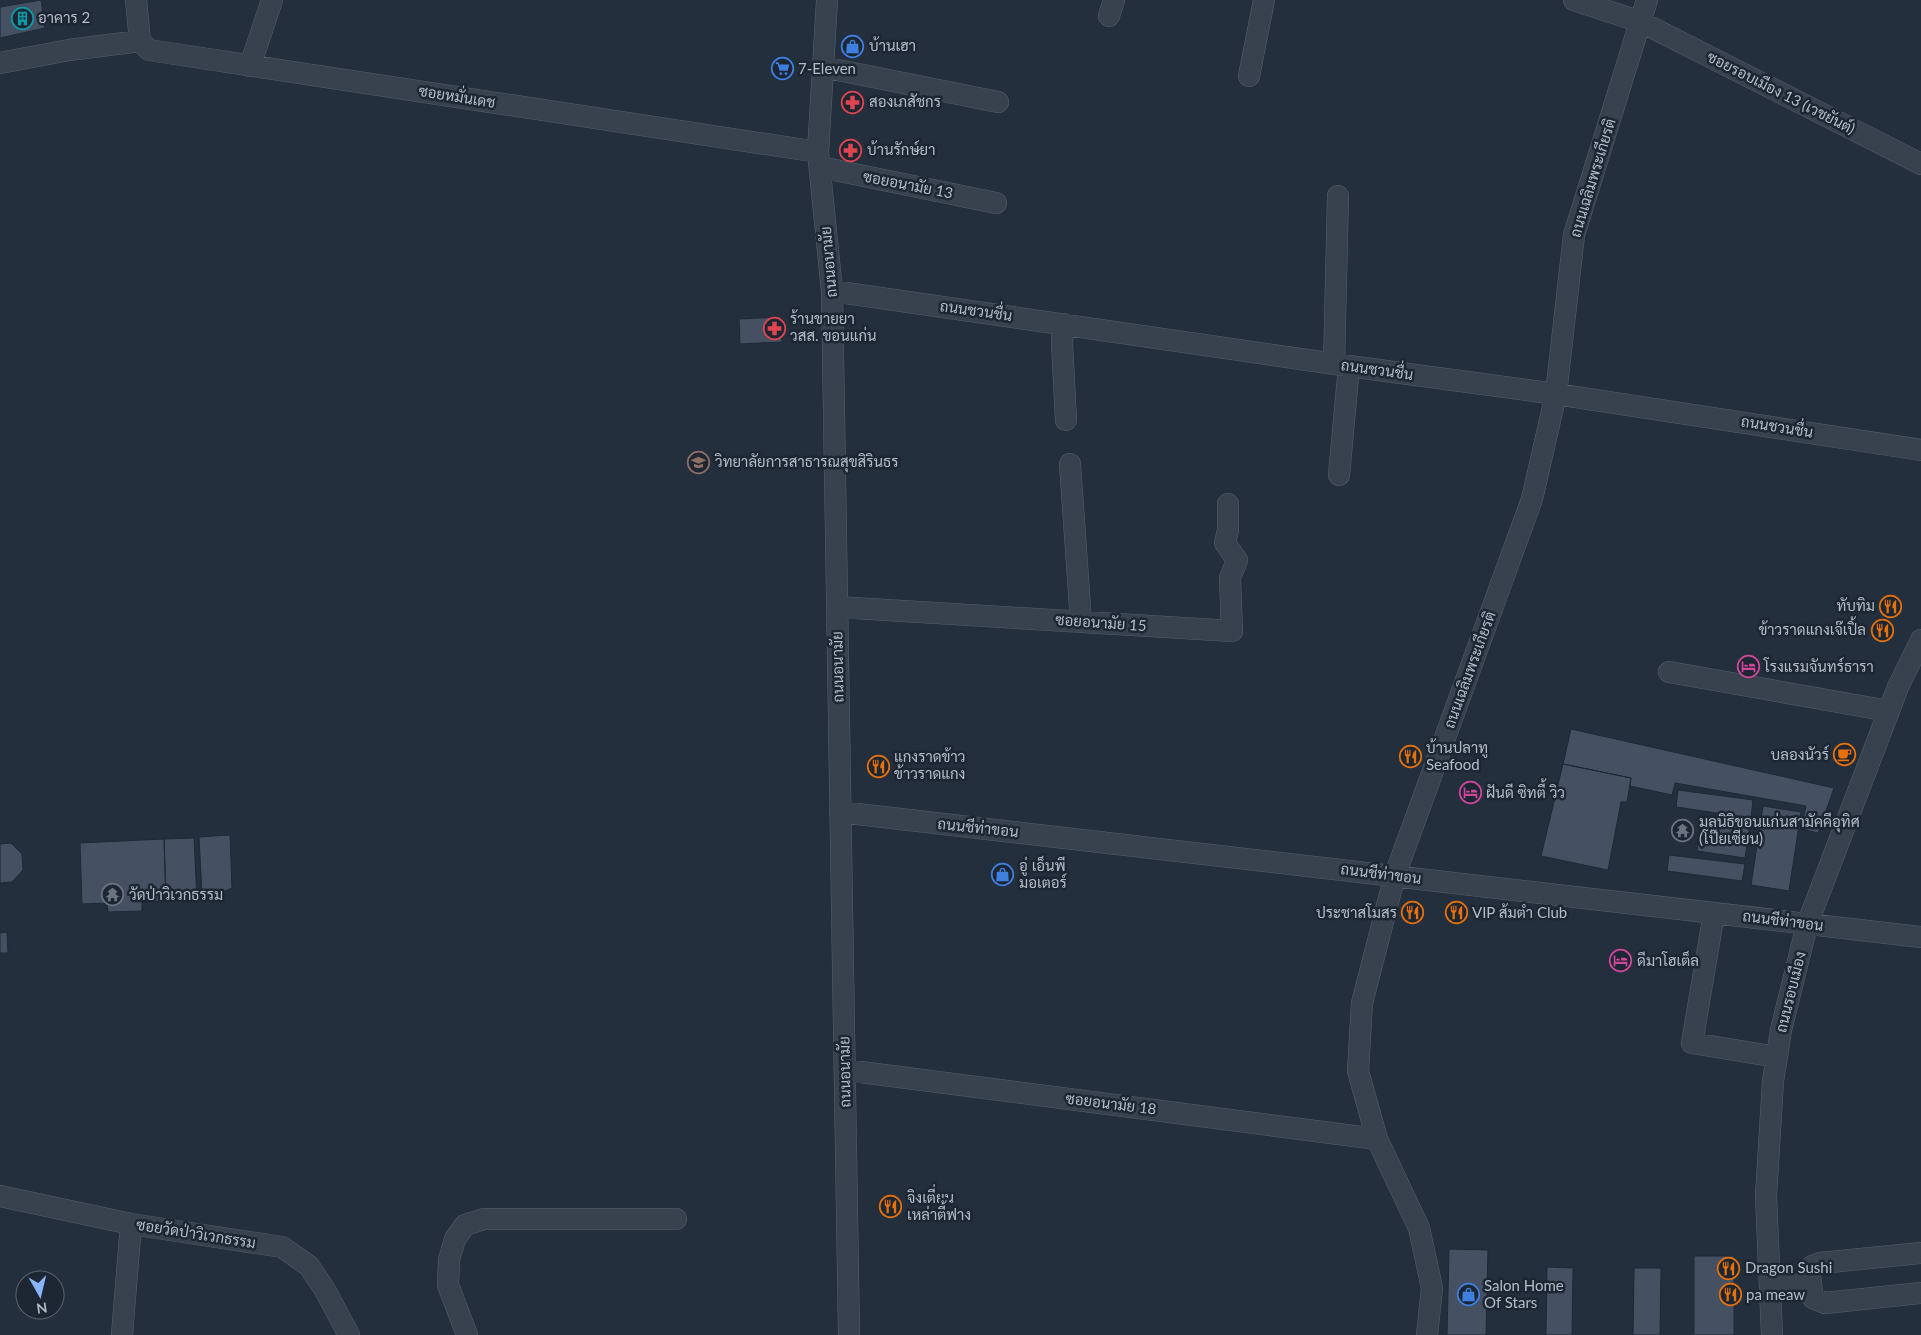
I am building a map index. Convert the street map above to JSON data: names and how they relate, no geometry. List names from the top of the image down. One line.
{"streets":{"street":["ซอยรอบเมือง 13 (เวชยันต์)","ซอยหมั่นเดช","ถนนเฉลิมพระเกียรติ","ซอยอนามัย 13","ถนนอนามัย","ถนนชวนชื่น","ซอยอนามัย 15","ถนนชีท่าขอน","ถนนรอบเมือง","ซอยอนามัย 18","ซอยวัดป่าวิเวกธรรม"]},"crossings":[["ซอยรอบเมือง 13 (เวชยันต์)","ถนนเฉลิมพระเกียรติ"],["ซอยหมั่นเดช","ซอยอนามัย 13"],["ซอยหมั่นเดช","ถนนอนามัย"],["ถนนเฉลิมพระเกียรติ","ถนนชวนชื่น"],["ถนนเฉลิมพระเกียรติ","ถนนชีท่าขอน"],["ถนนเฉลิมพระเกียรติ","ซอยอนามัย 18"],["ซอยอนามัย 13","ถนนอนามัย"],["ถนนอนามัย","ถนนชวนชื่น"],["ถนนอนามัย","ซอยอนามัย 15"],["ถนนอนามัย","ถนนชีท่าขอน"],["ถนนอนามัย","ซอยอนามัย 18"],["ถนนชีท่าขอน","ถนนรอบเมือง"]],"places":{"building":["อาคาร 2"],"shop":["บ้านเฮา","อู่ เอ็นพี มอเตอร์","Salon Home Of Stars"],"supermarket":["7-Eleven"],"pharmacy":["สองเภสัชกร","บ้านรักษ์ยา","ร้านขายยา วสส. ขอนแก่น"],"school or university":["วิทยาลัยการสาธารณสุขสิรินธร"],"restaurant":["ทับทิม","ข้าวราดแกงเจ๊เปิ้ล","บ้านปลาทู Seafood","แกงราดข้าว ข้าวราดแกง","ประชาสโมสร","VIP ส้มตำ Club","จิงเตี่ยน เหล่าตี้ฟาง","Dragon Sushi","pa meaw"],"hotel":["โรงแรมจันทร์ธารา","ฝันดี ซิทตี้ วิว","ดีมาโฮเต็ล"],"cafe":["บลองนัวร์"],"temple":["มูลนิธิขอนแก่นสามัคคีอุทิศ (โป๊ยเซียน)","วัดป่าวิเวกธรรม"]},"north":"bottom"}
